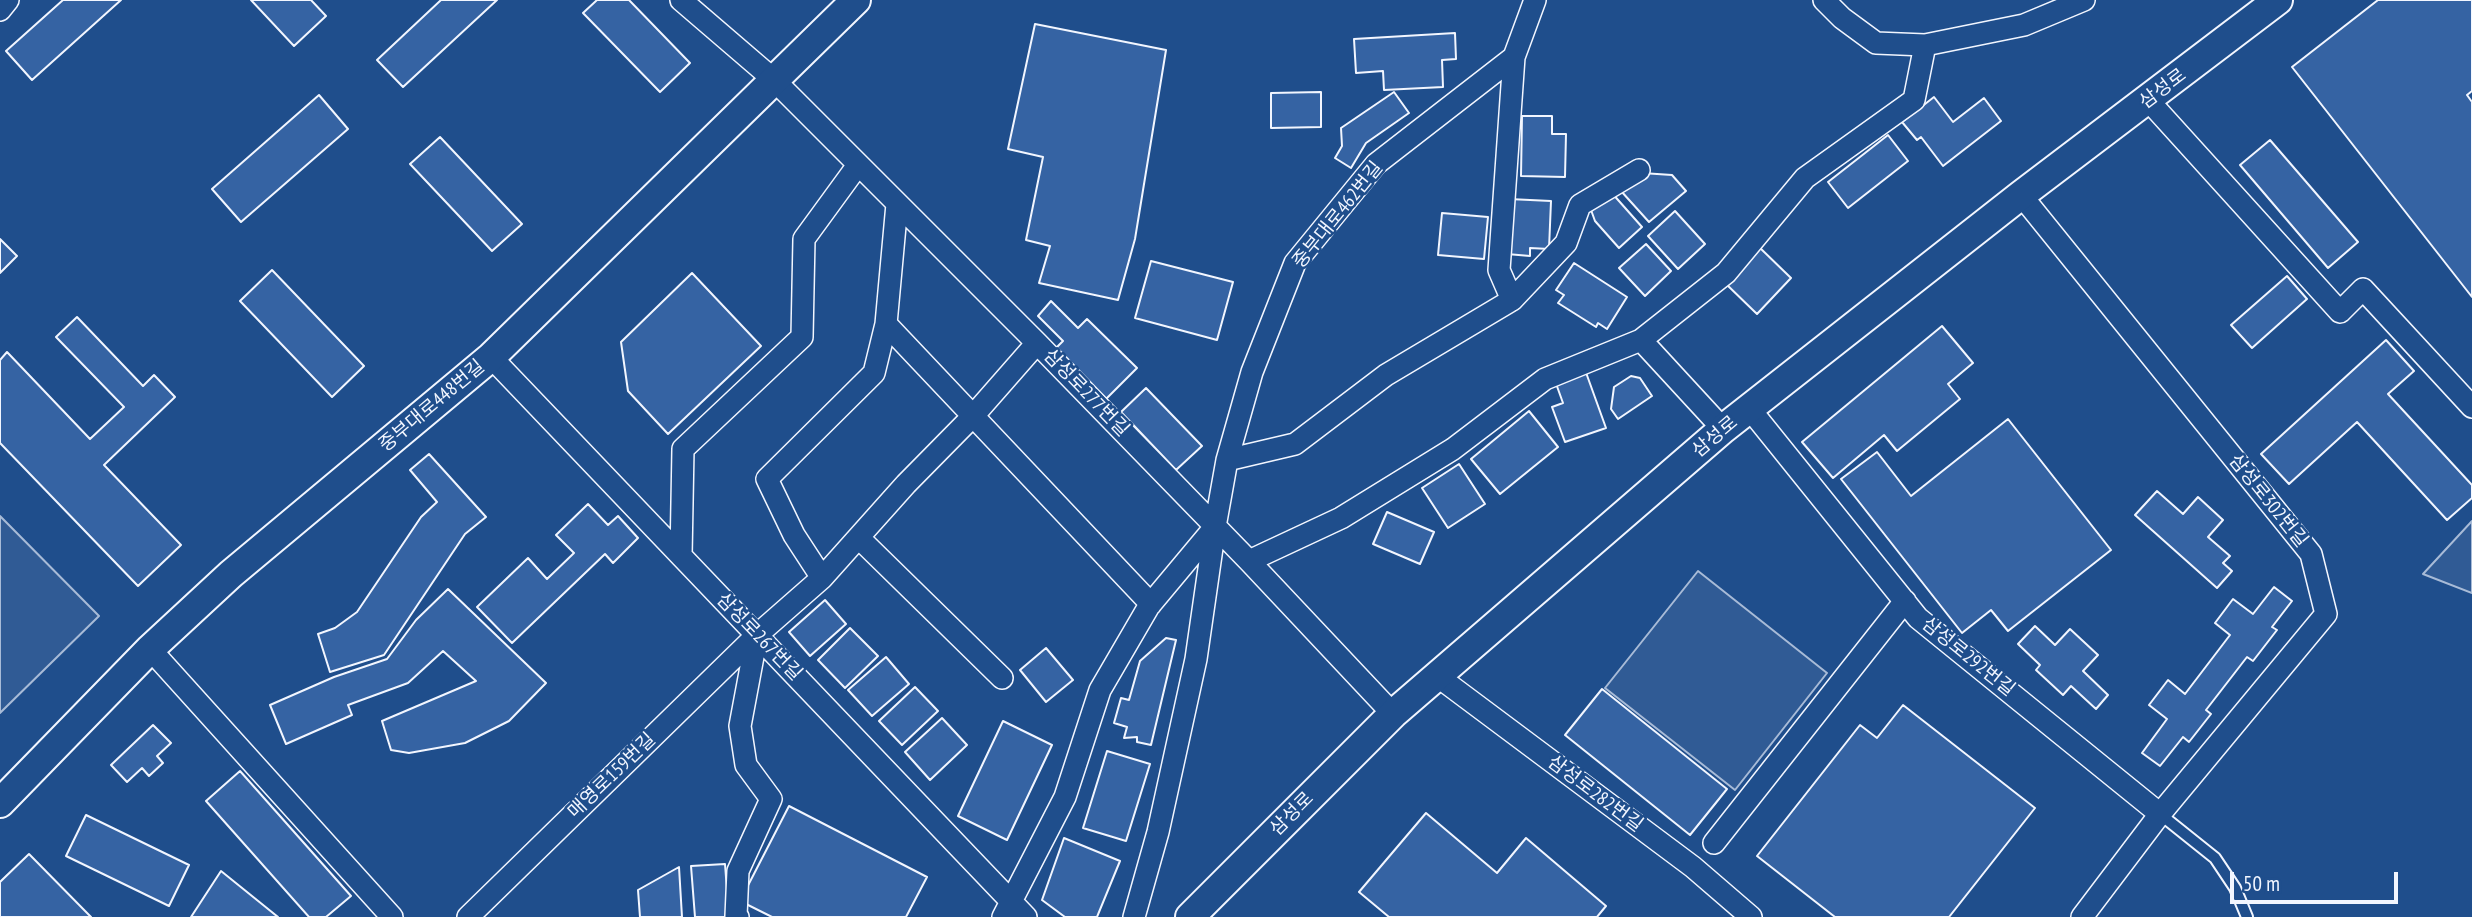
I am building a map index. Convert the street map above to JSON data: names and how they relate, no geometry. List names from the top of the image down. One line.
{"streets":{"street":["삼성로","중부대로462번길","삼성로277번길","중부대로448번길","삼성로302번길","삼성로267번길","삼성로292번길","매영로159번길","삼성로282번길"]},"crossings":[["삼성로","삼성로277번길"],["삼성로","삼성로302번길"],["삼성로","삼성로292번길"],["삼성로","삼성로282번길"],["중부대로462번길","삼성로277번길"],["삼성로277번길","중부대로448번길"],["삼성로277번길","매영로159번길"],["중부대로448번길","삼성로267번길"],["삼성로302번길","삼성로292번길"],["삼성로267번길","매영로159번길"]],"scale_bar":"50 m"}
